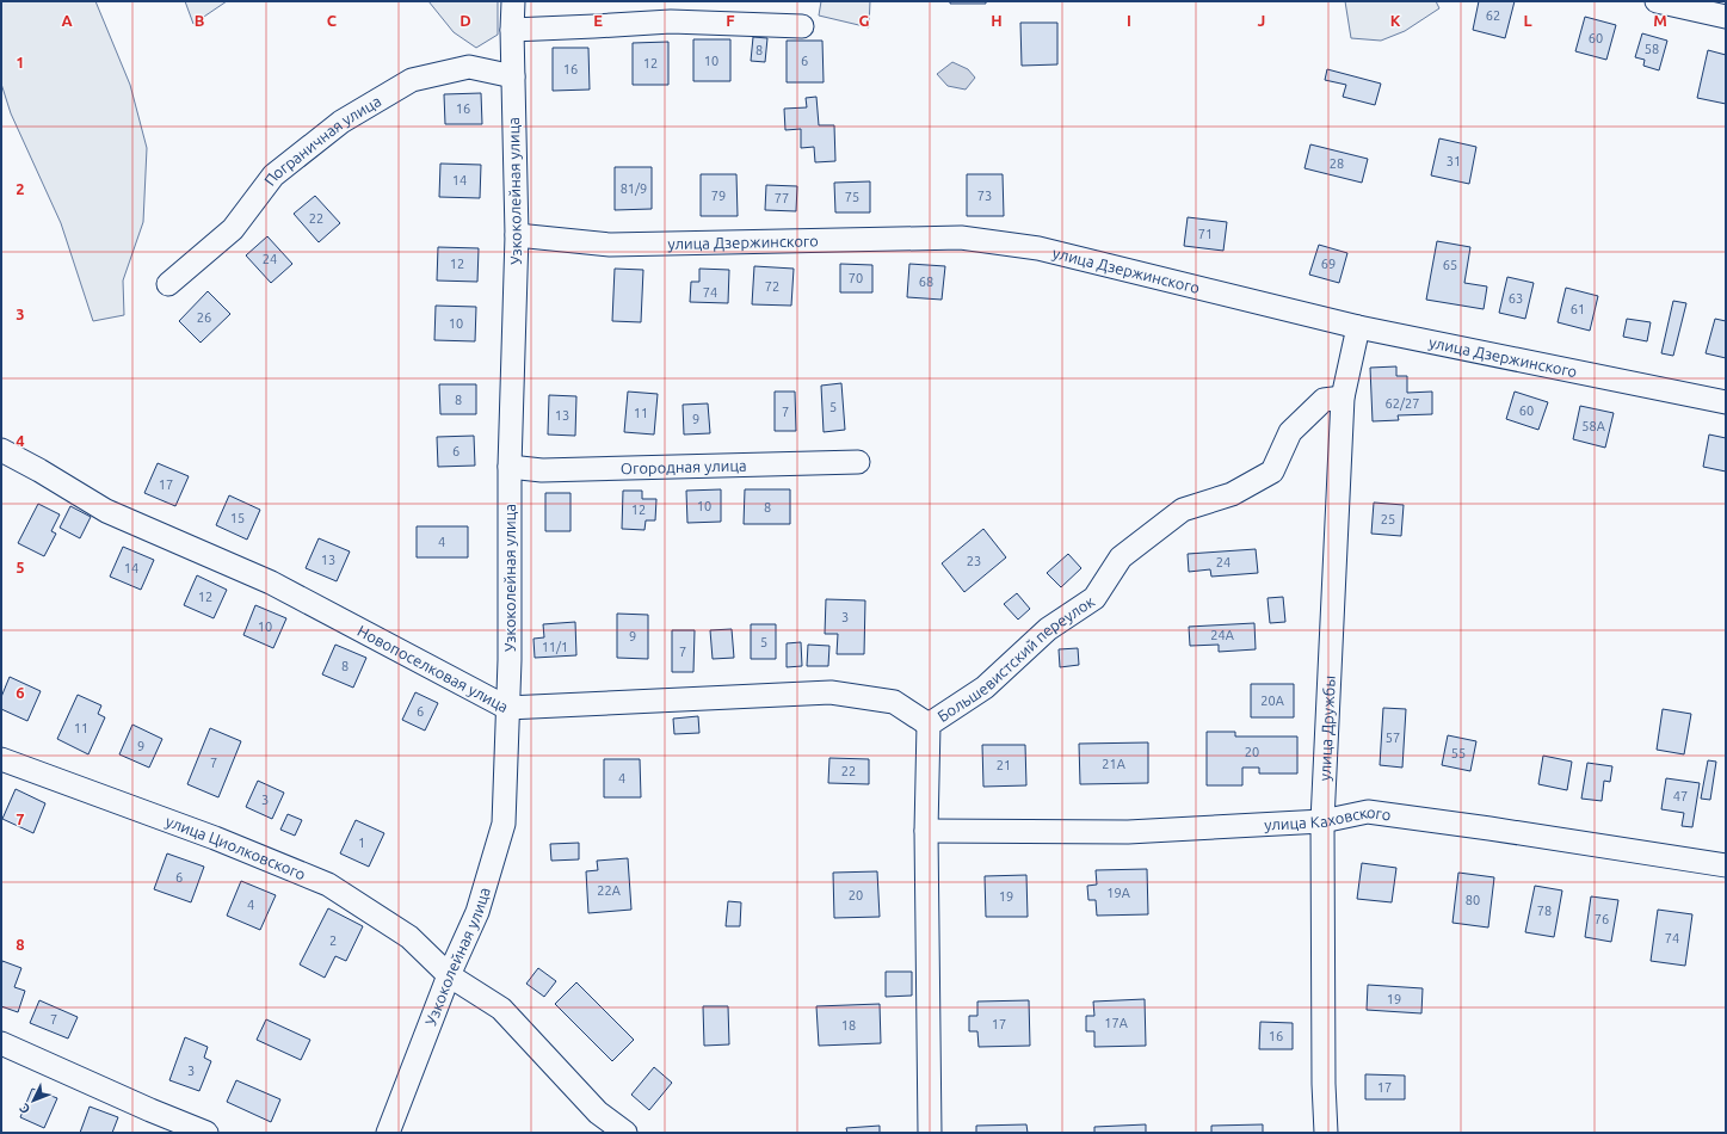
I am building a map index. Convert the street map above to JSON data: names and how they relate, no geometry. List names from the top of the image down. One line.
{"streets":{"street":["Пограничная улица","Узкоколейная улица","улица Дзержинского","Огородная улица","Большевистский переулок","Новопоселковая улица","улица Дружбы","улица Каховского","улица Циолковского"]},"crossings":[["Пограничная улица","Узкоколейная улица"],["Узкоколейная улица","улица Дзержинского"],["Узкоколейная улица","Огородная улица"],["Узкоколейная улица","Новопоселковая улица"],["Узкоколейная улица","улица Циолковского"],["улица Дзержинского","улица Дружбы"],["Большевистский переулок","Новопоселковая улица"],["Большевистский переулок","улица Дружбы"],["Большевистский переулок","улица Каховского"],["улица Дружбы","улица Каховского"]],"house_numbers":["62","60","58","8","10","6","12","16","16","31","28","14","81/9","79","73","75","77","22","71","24","12","69","65","70","68","72","74","63","61","26","10","8","62/27","5","60","7","11","13","9","58А","6","17","10","8","12","15","25","4","13","23","24","14","12","3","10","24А","9","5","11/1","7","8","20А","6","11","57","9","20","55","7","21А","21","22","4","47","3","1","6","22А","19А","20","19","80","4","78","76","74","2","19","7","17А","17","18","16","3","17"],"north":"bottom left","grid":{"columns":["A","B","C","D","E","F","G","H","I","J","K","L","M"],"rows":["1","2","3","4","5","6","7","8"]}}
